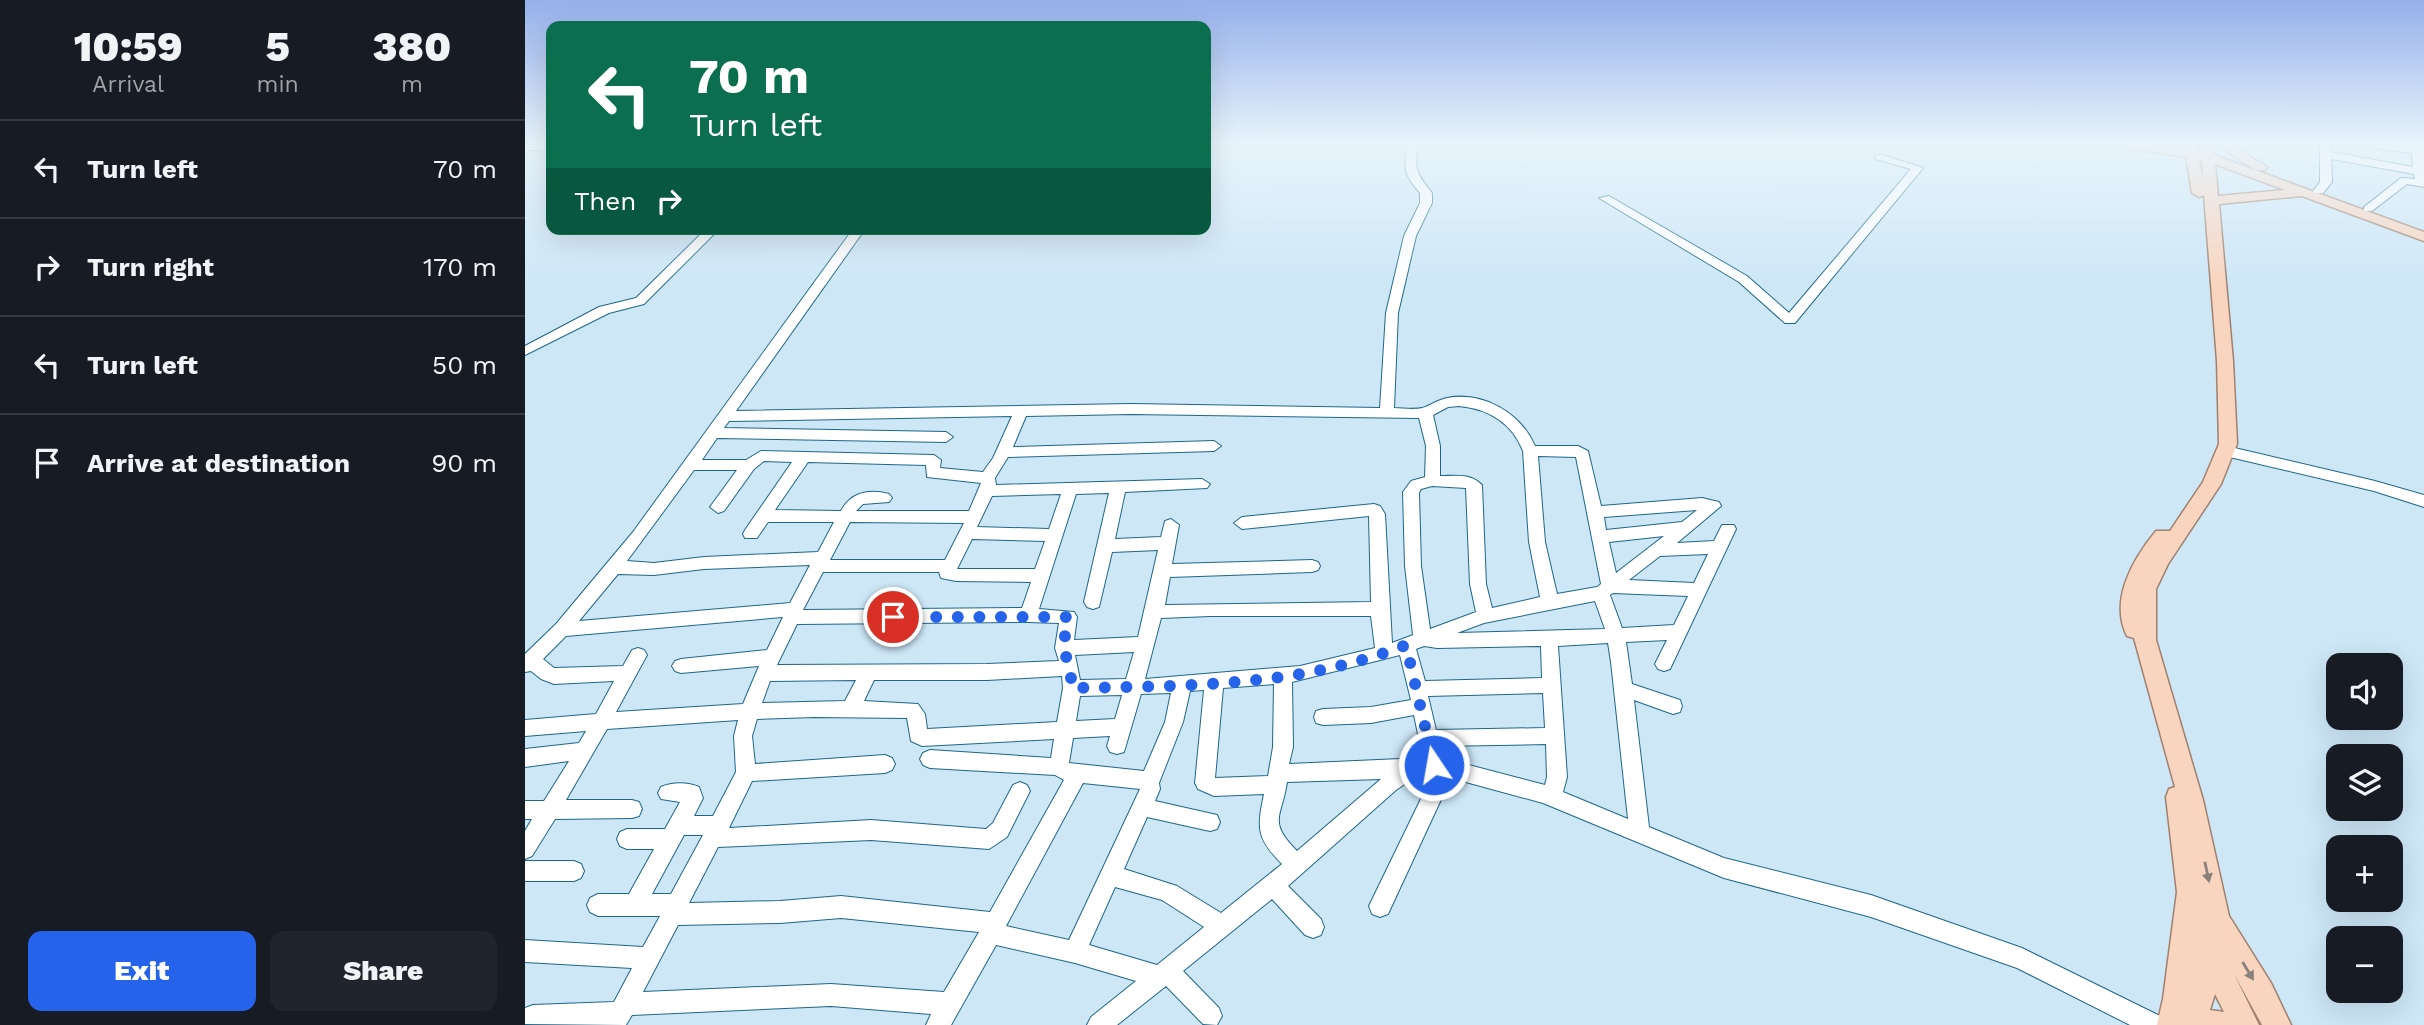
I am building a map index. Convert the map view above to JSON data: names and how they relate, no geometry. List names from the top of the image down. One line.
{"page":{"eta":["10:59","Arrival","5","min","380","m"],"turn":["70 m","Turn left"],"list":[{"name":"Turn left","value":"70 m"},{"name":"Turn right","value":"170 m"},{"name":"Turn left","value":"50 m"},{"name":"Arrive at destination","value":"90 m"}],"then":"Then","map_buttons":["+","−"],"buttons":["Exit","Share"]}}
